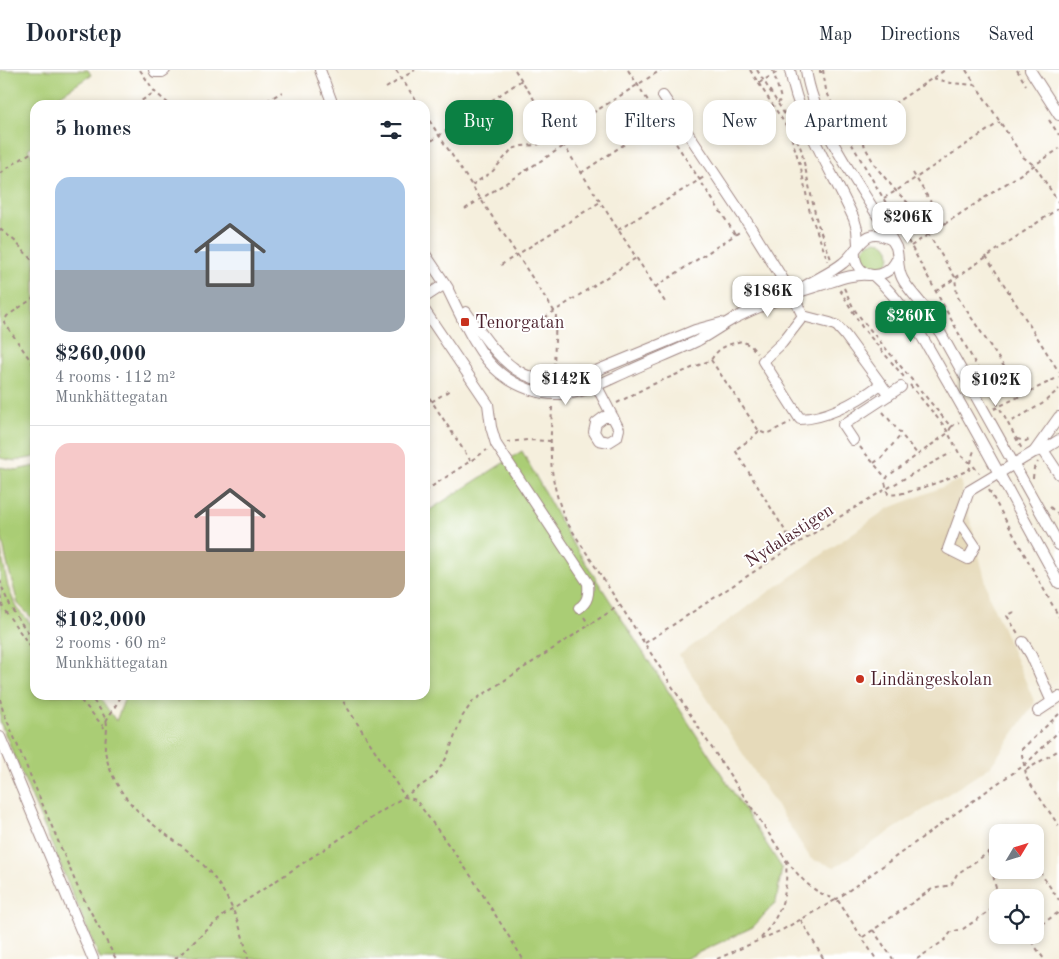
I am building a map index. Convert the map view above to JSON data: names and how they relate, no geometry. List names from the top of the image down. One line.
{"streets":{"path":["Nydalastigen"]},"places":{"transit":["Tenorgatan"],"other":["Lindängeskolan"]},"north":"top right","page":{"header":"Doorstep","nav":["Map","Directions","Saved"],"chip":["Buy","Rent","Filters","New","Apartment"],"heading":"5 homes","list":[{"name":"$260,000","note":"4 rooms · 112 m² · Munkhättegatan"},{"name":"$102,000","note":"2 rooms · 60 m² · Munkhättegatan"}],"price":["$206K","$186K","$260K","$142K","$102K"]}}
